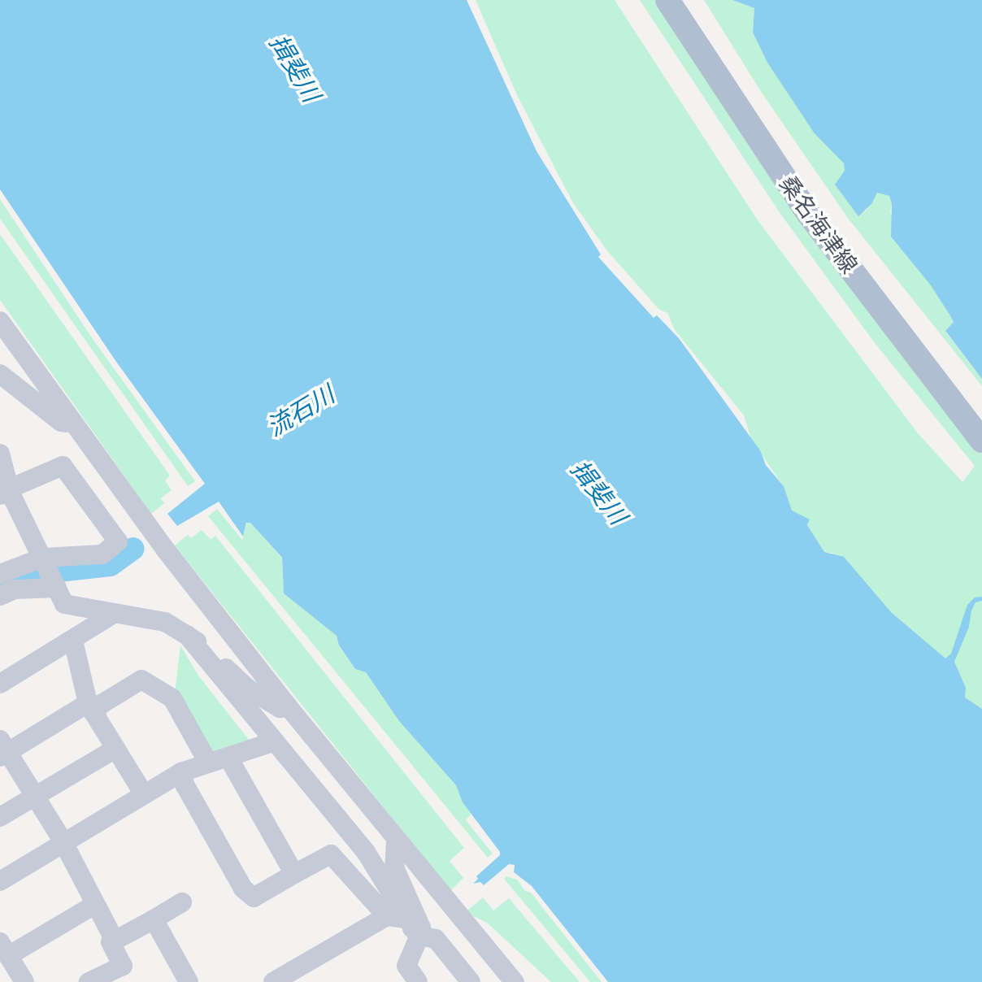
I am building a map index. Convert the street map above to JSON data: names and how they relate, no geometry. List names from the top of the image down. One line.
{"streets":{"main road":["桑名海津線"]},"water":["揖斐川","流石川"]}
